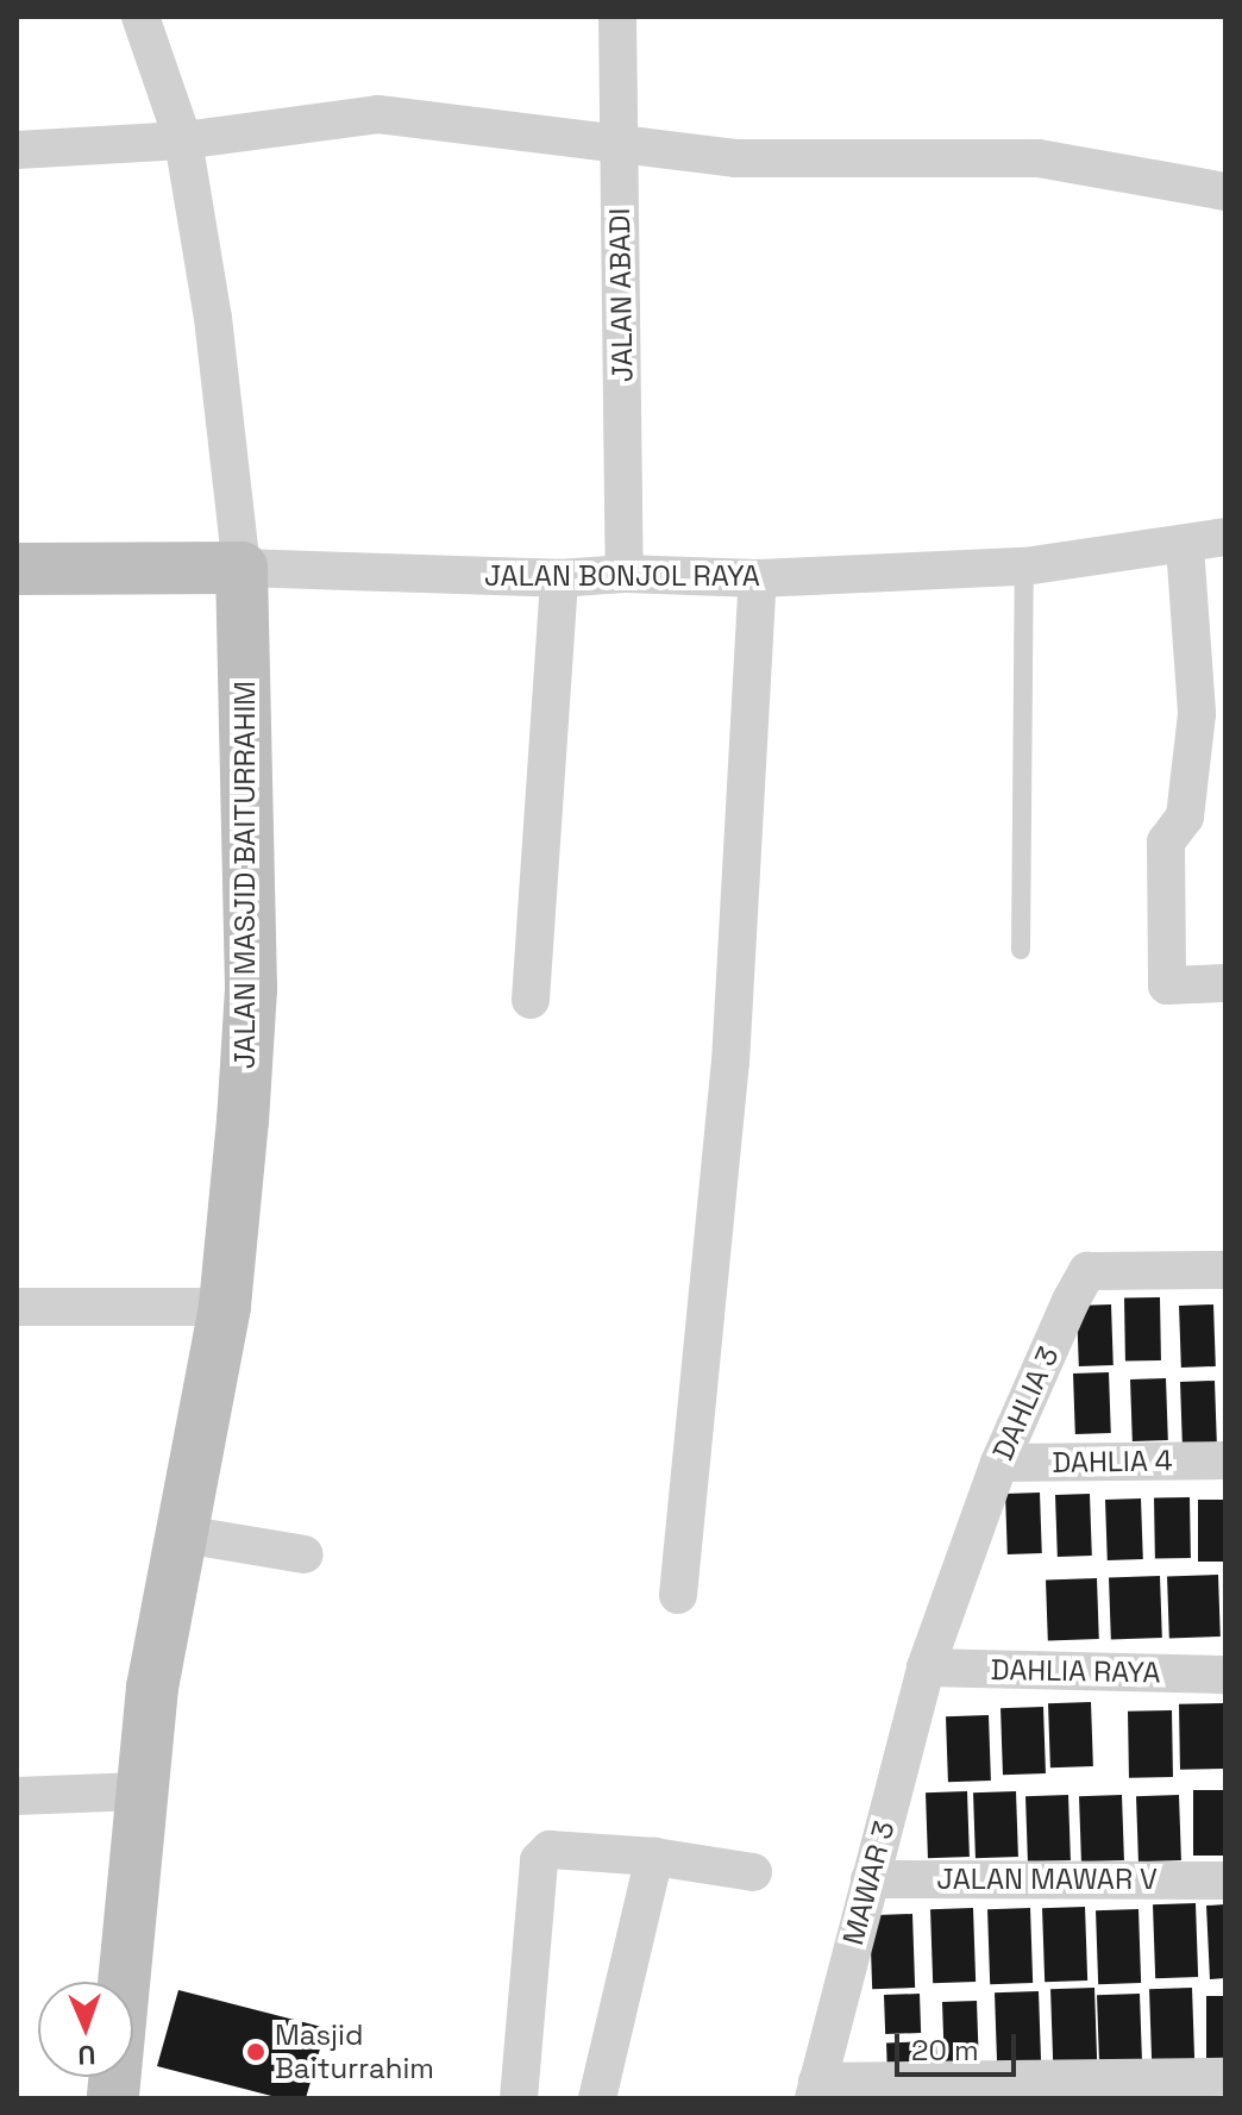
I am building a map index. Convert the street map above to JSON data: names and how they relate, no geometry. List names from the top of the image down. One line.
{"streets":{"street":["JALAN ABADI","JALAN BONJOL RAYA","JALAN MASJID BAITURRAHIM","DAHLIA 3","DAHLIA 4","DAHLIA RAYA","JALAN MAWAR V","MAWAR 3"]},"crossings":[["JALAN ABADI","JALAN BONJOL RAYA"],["JALAN BONJOL RAYA","JALAN MASJID BAITURRAHIM"],["DAHLIA 3","DAHLIA 4"],["DAHLIA 3","DAHLIA RAYA"],["DAHLIA 3","MAWAR 3"],["DAHLIA RAYA","MAWAR 3"],["JALAN MAWAR V","MAWAR 3"]],"places":["Masjid Baiturrahim"],"scale_bar":"20 m","north":"bottom"}
